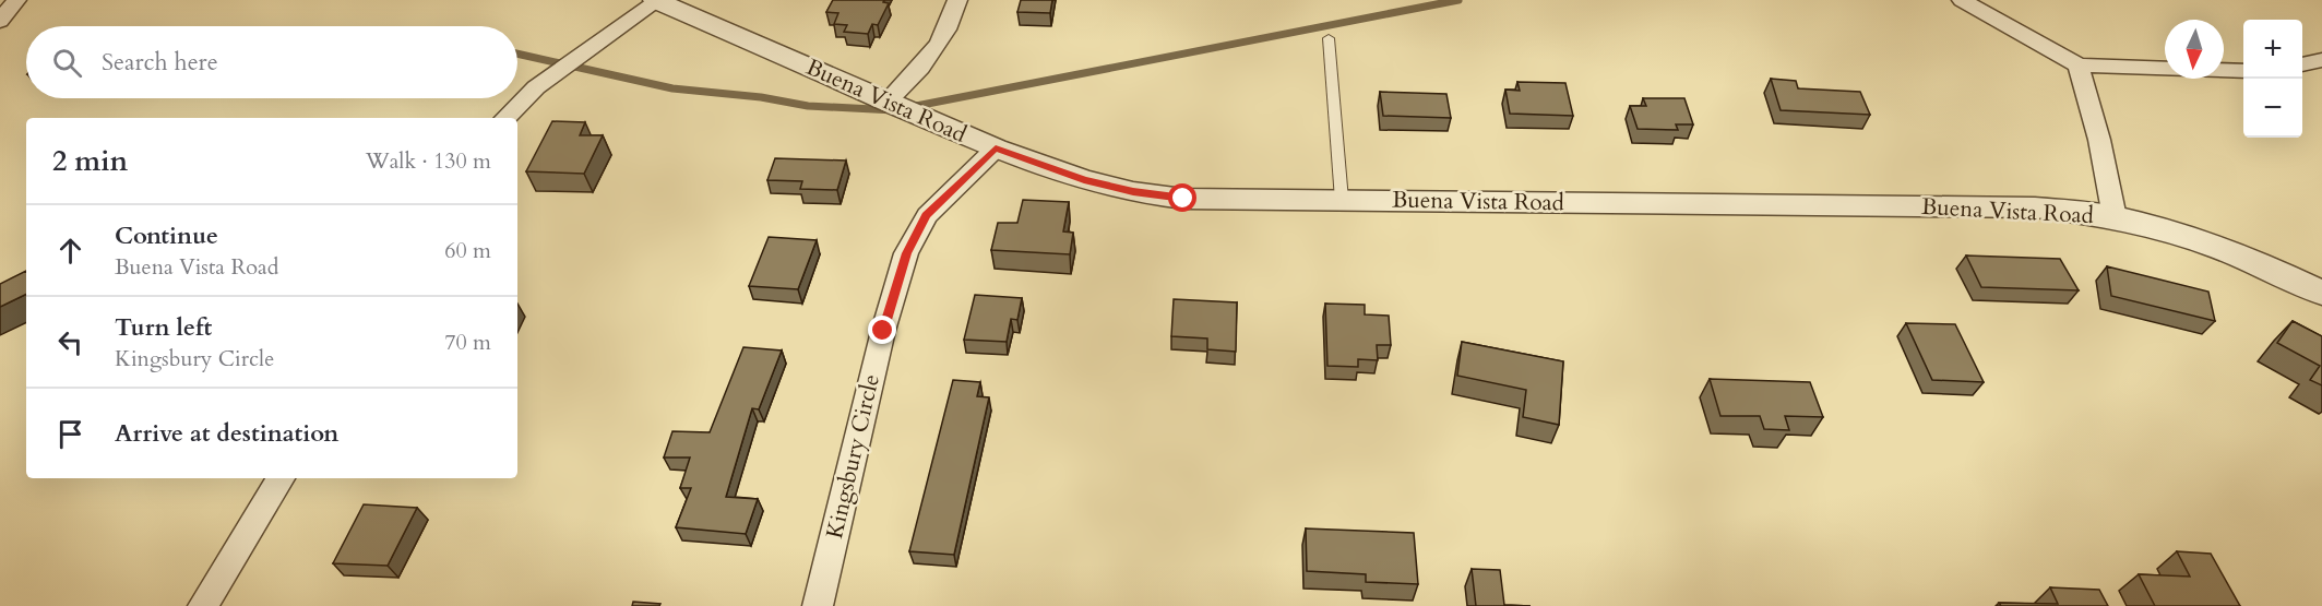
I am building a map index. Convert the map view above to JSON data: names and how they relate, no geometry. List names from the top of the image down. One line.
{"streets":{"street":["Buena Vista Road","Kingsbury Circle"]},"crossings":[["Buena Vista Road","Kingsbury Circle"]],"north":"bottom","page":{"map_buttons":["+","−"],"search":"Search here","heading":["2 min","Walk · 130 m"],"list":[["Continue","Buena Vista Road","60 m"],["Turn left","Kingsbury Circle","70 m"],"Arrive at destination"]}}
